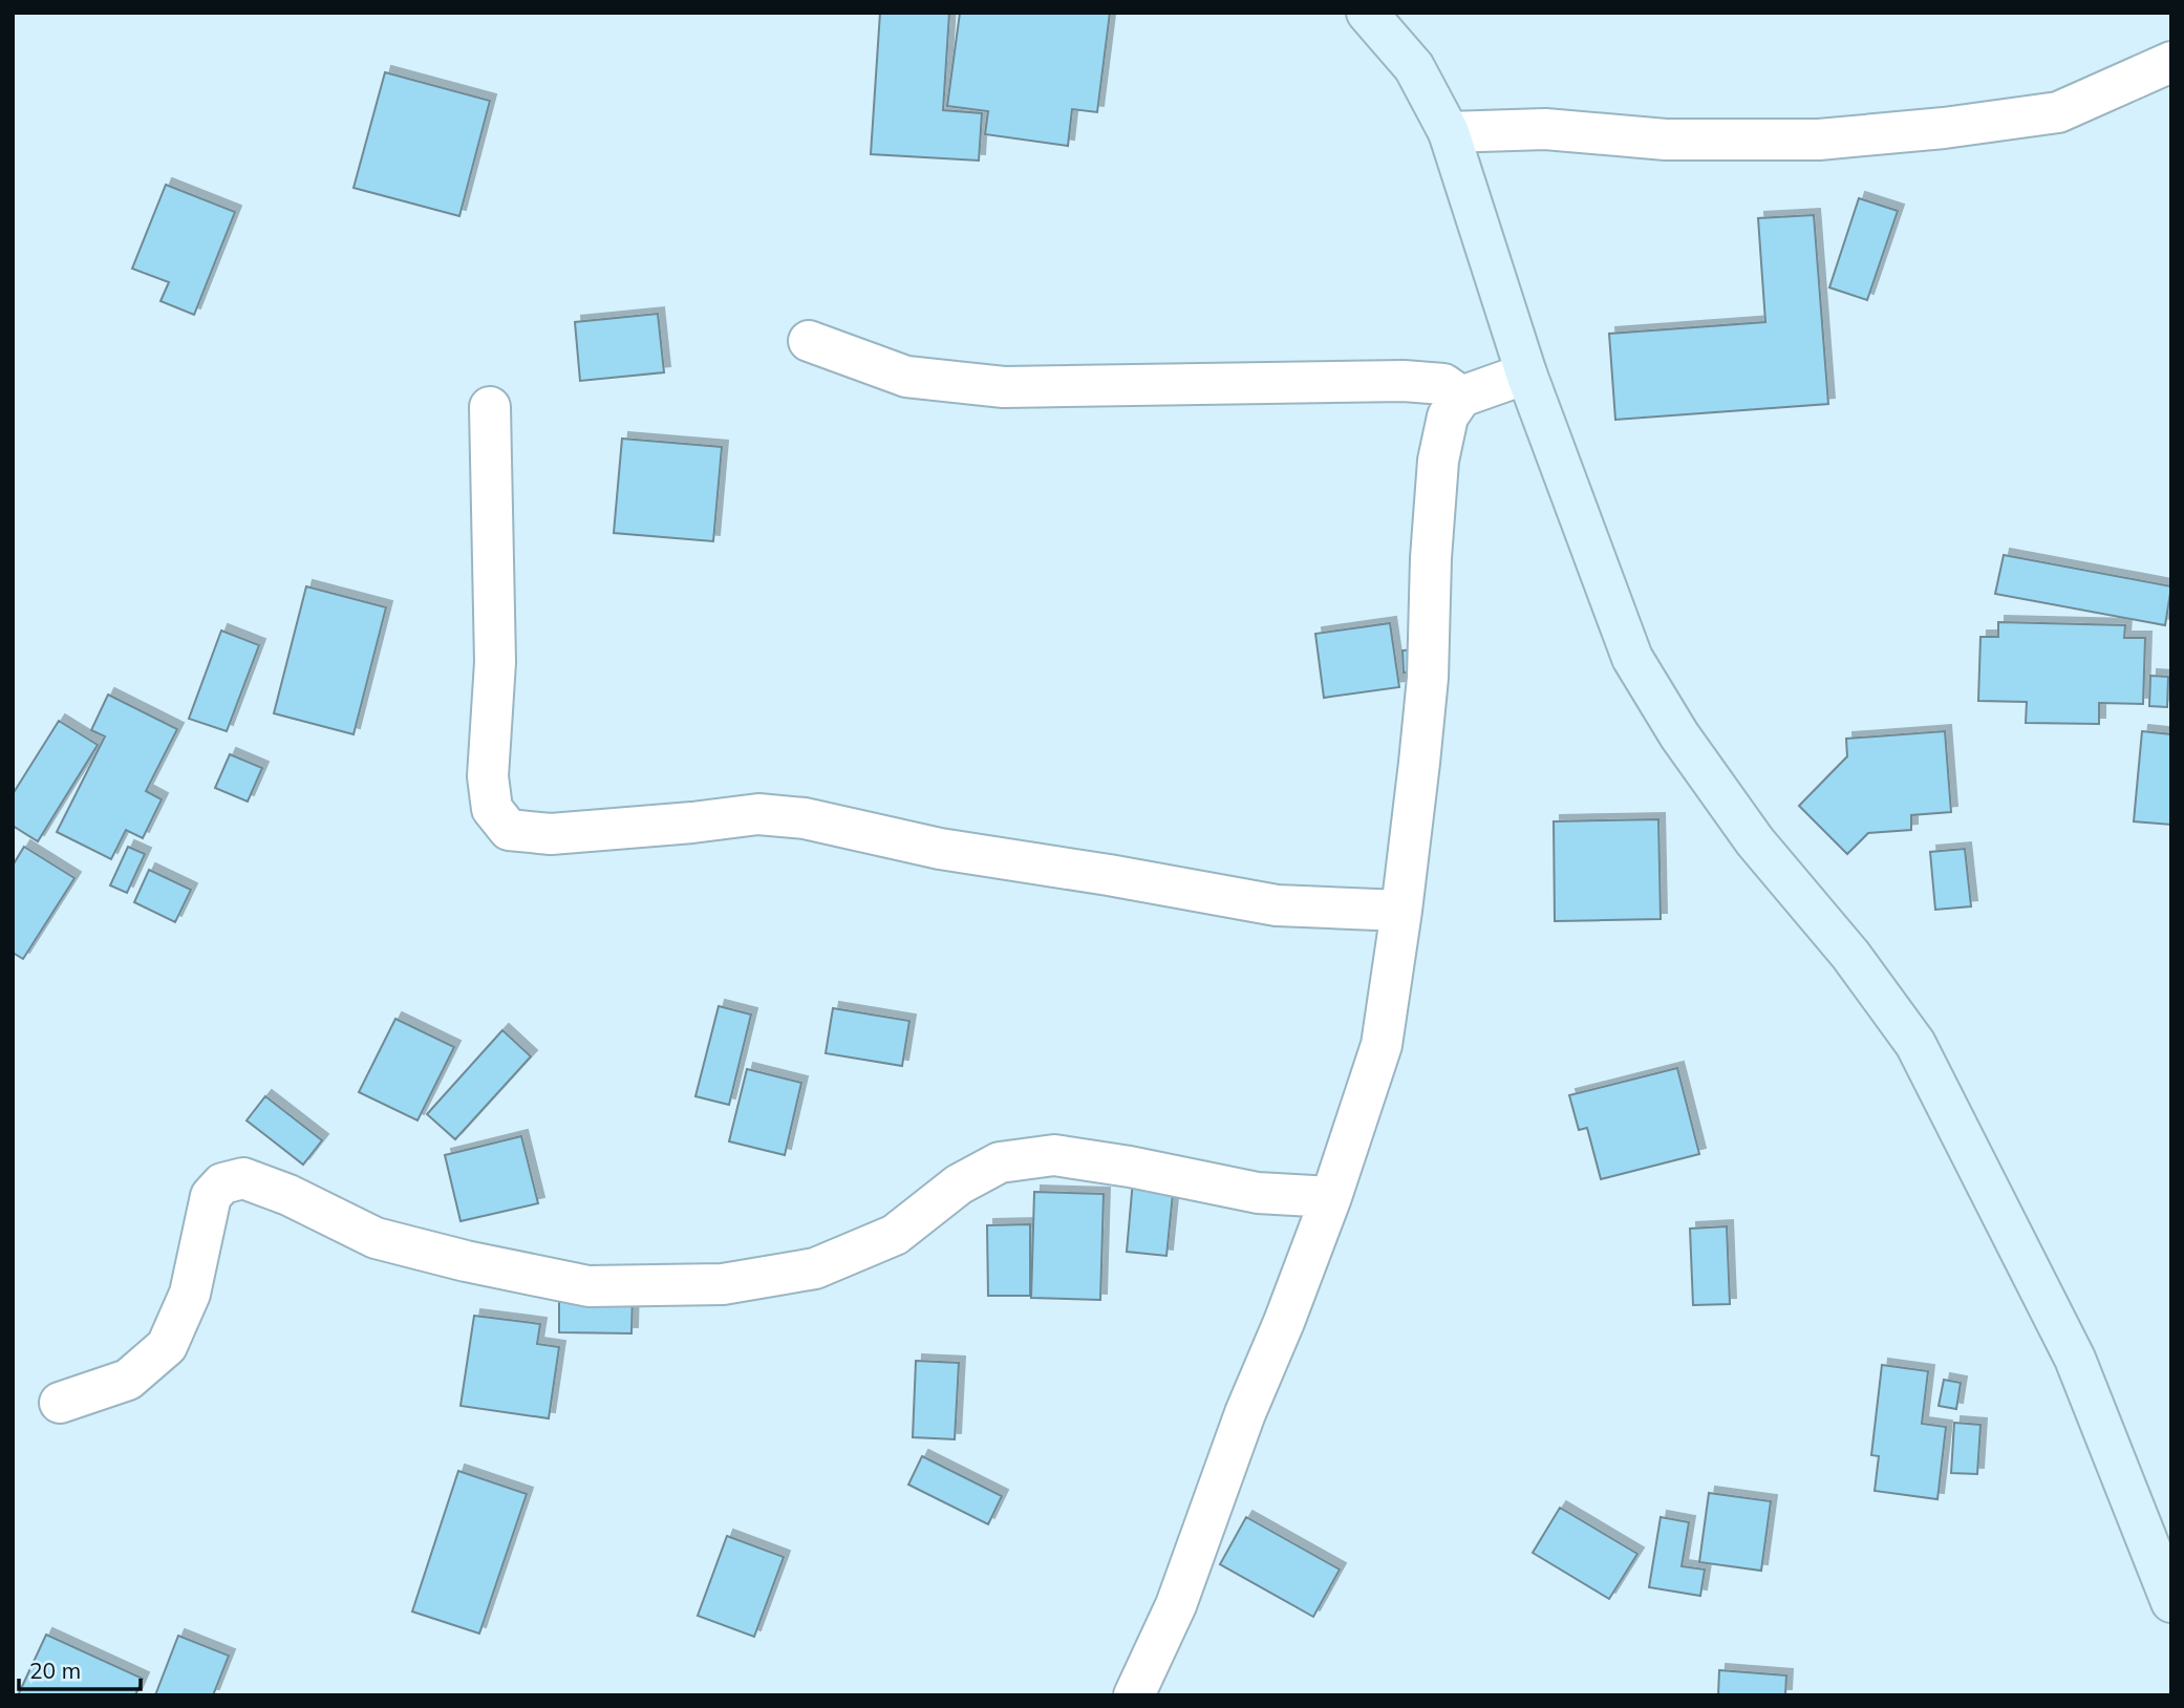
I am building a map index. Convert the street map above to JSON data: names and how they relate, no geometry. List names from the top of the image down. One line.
{"scale_bar":"20 m"}
